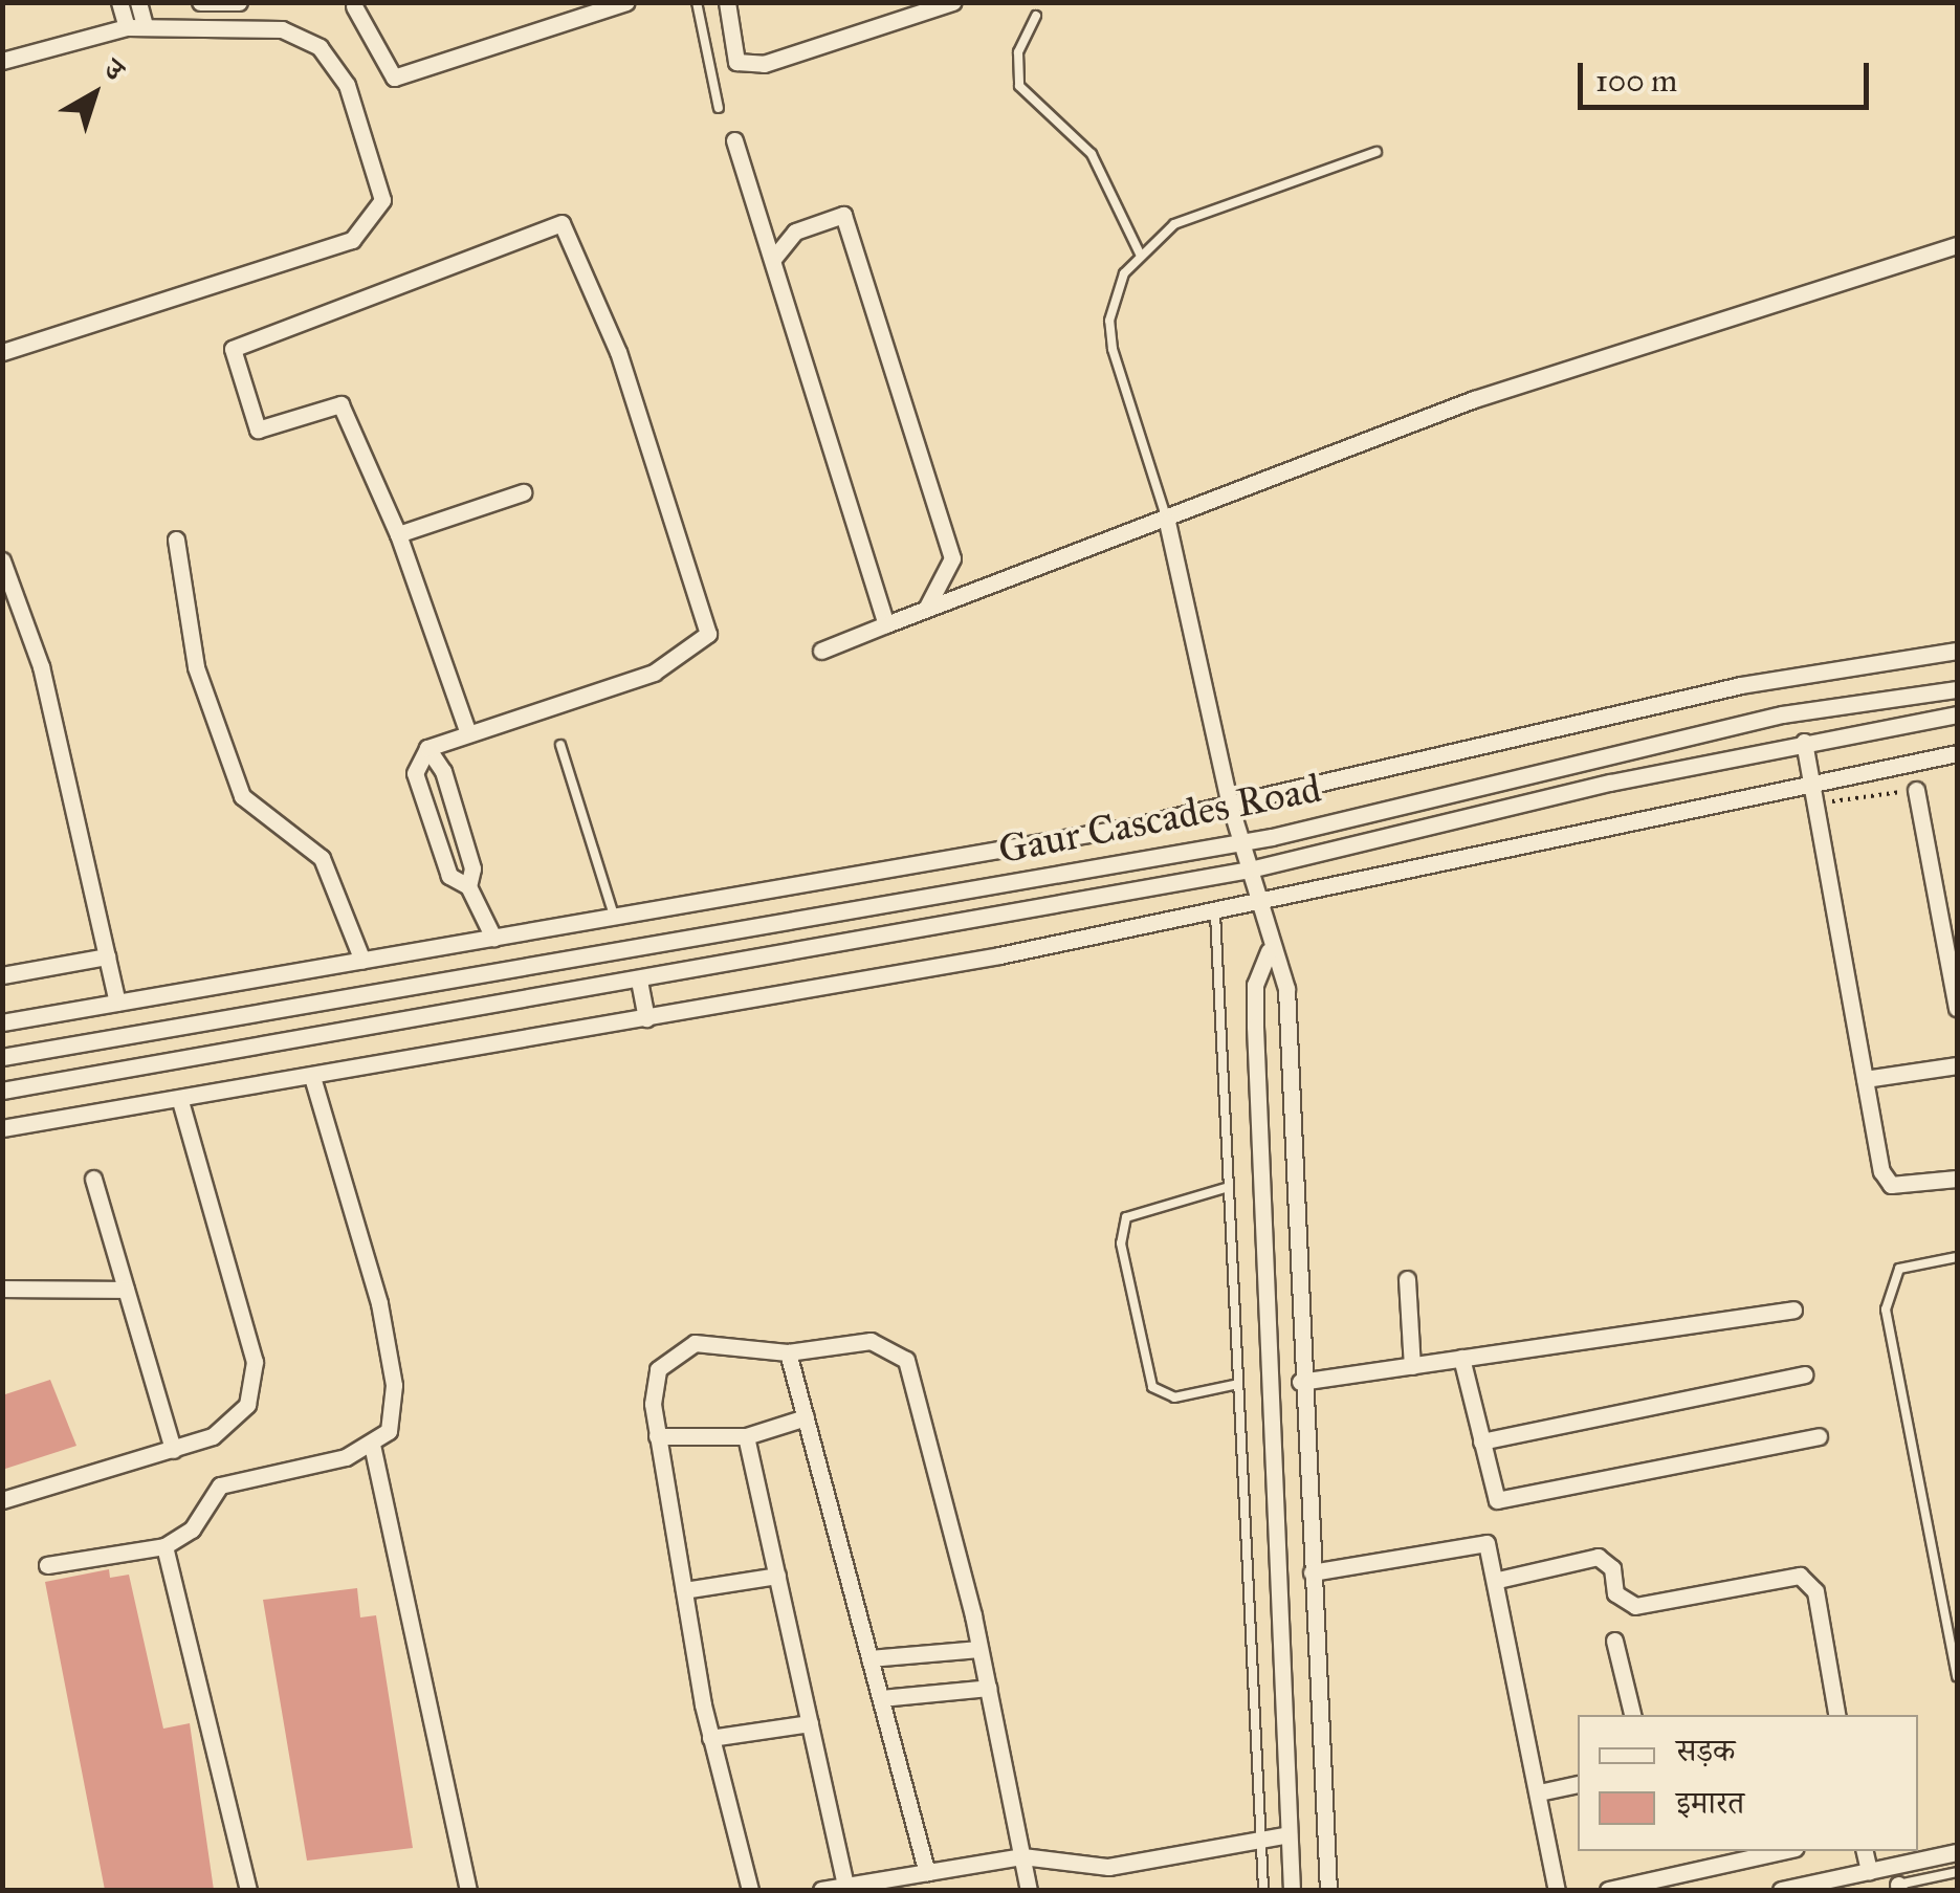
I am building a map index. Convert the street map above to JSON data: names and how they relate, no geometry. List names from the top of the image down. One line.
{"streets":{"street":["Gaur Cascades Road"]},"legend":["सड़क","इमारत"],"scale_bar":"100 m","north":"top right"}
